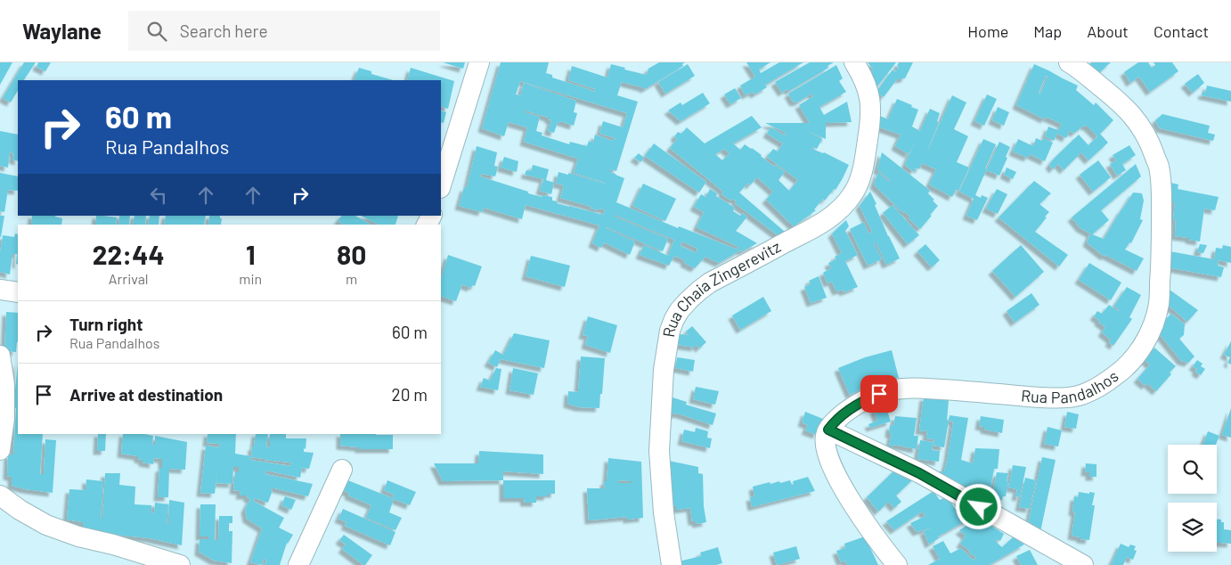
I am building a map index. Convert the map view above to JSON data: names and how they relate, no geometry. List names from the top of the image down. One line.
{"streets":{"street":["Rua Chaia Zingerevitz","Rua Pandalhos"]},"page":{"header":"Waylane","search":"Search here","nav":["Home","Map","About","Contact"],"turn":["60 m","Rua Pandalhos"],"eta":["22:44","Arrival","1","min","80","m"],"list":[{"name":"Turn right","note":"Rua Pandalhos","value":"60 m"},{"name":"Arrive at destination","value":"20 m"}]}}
